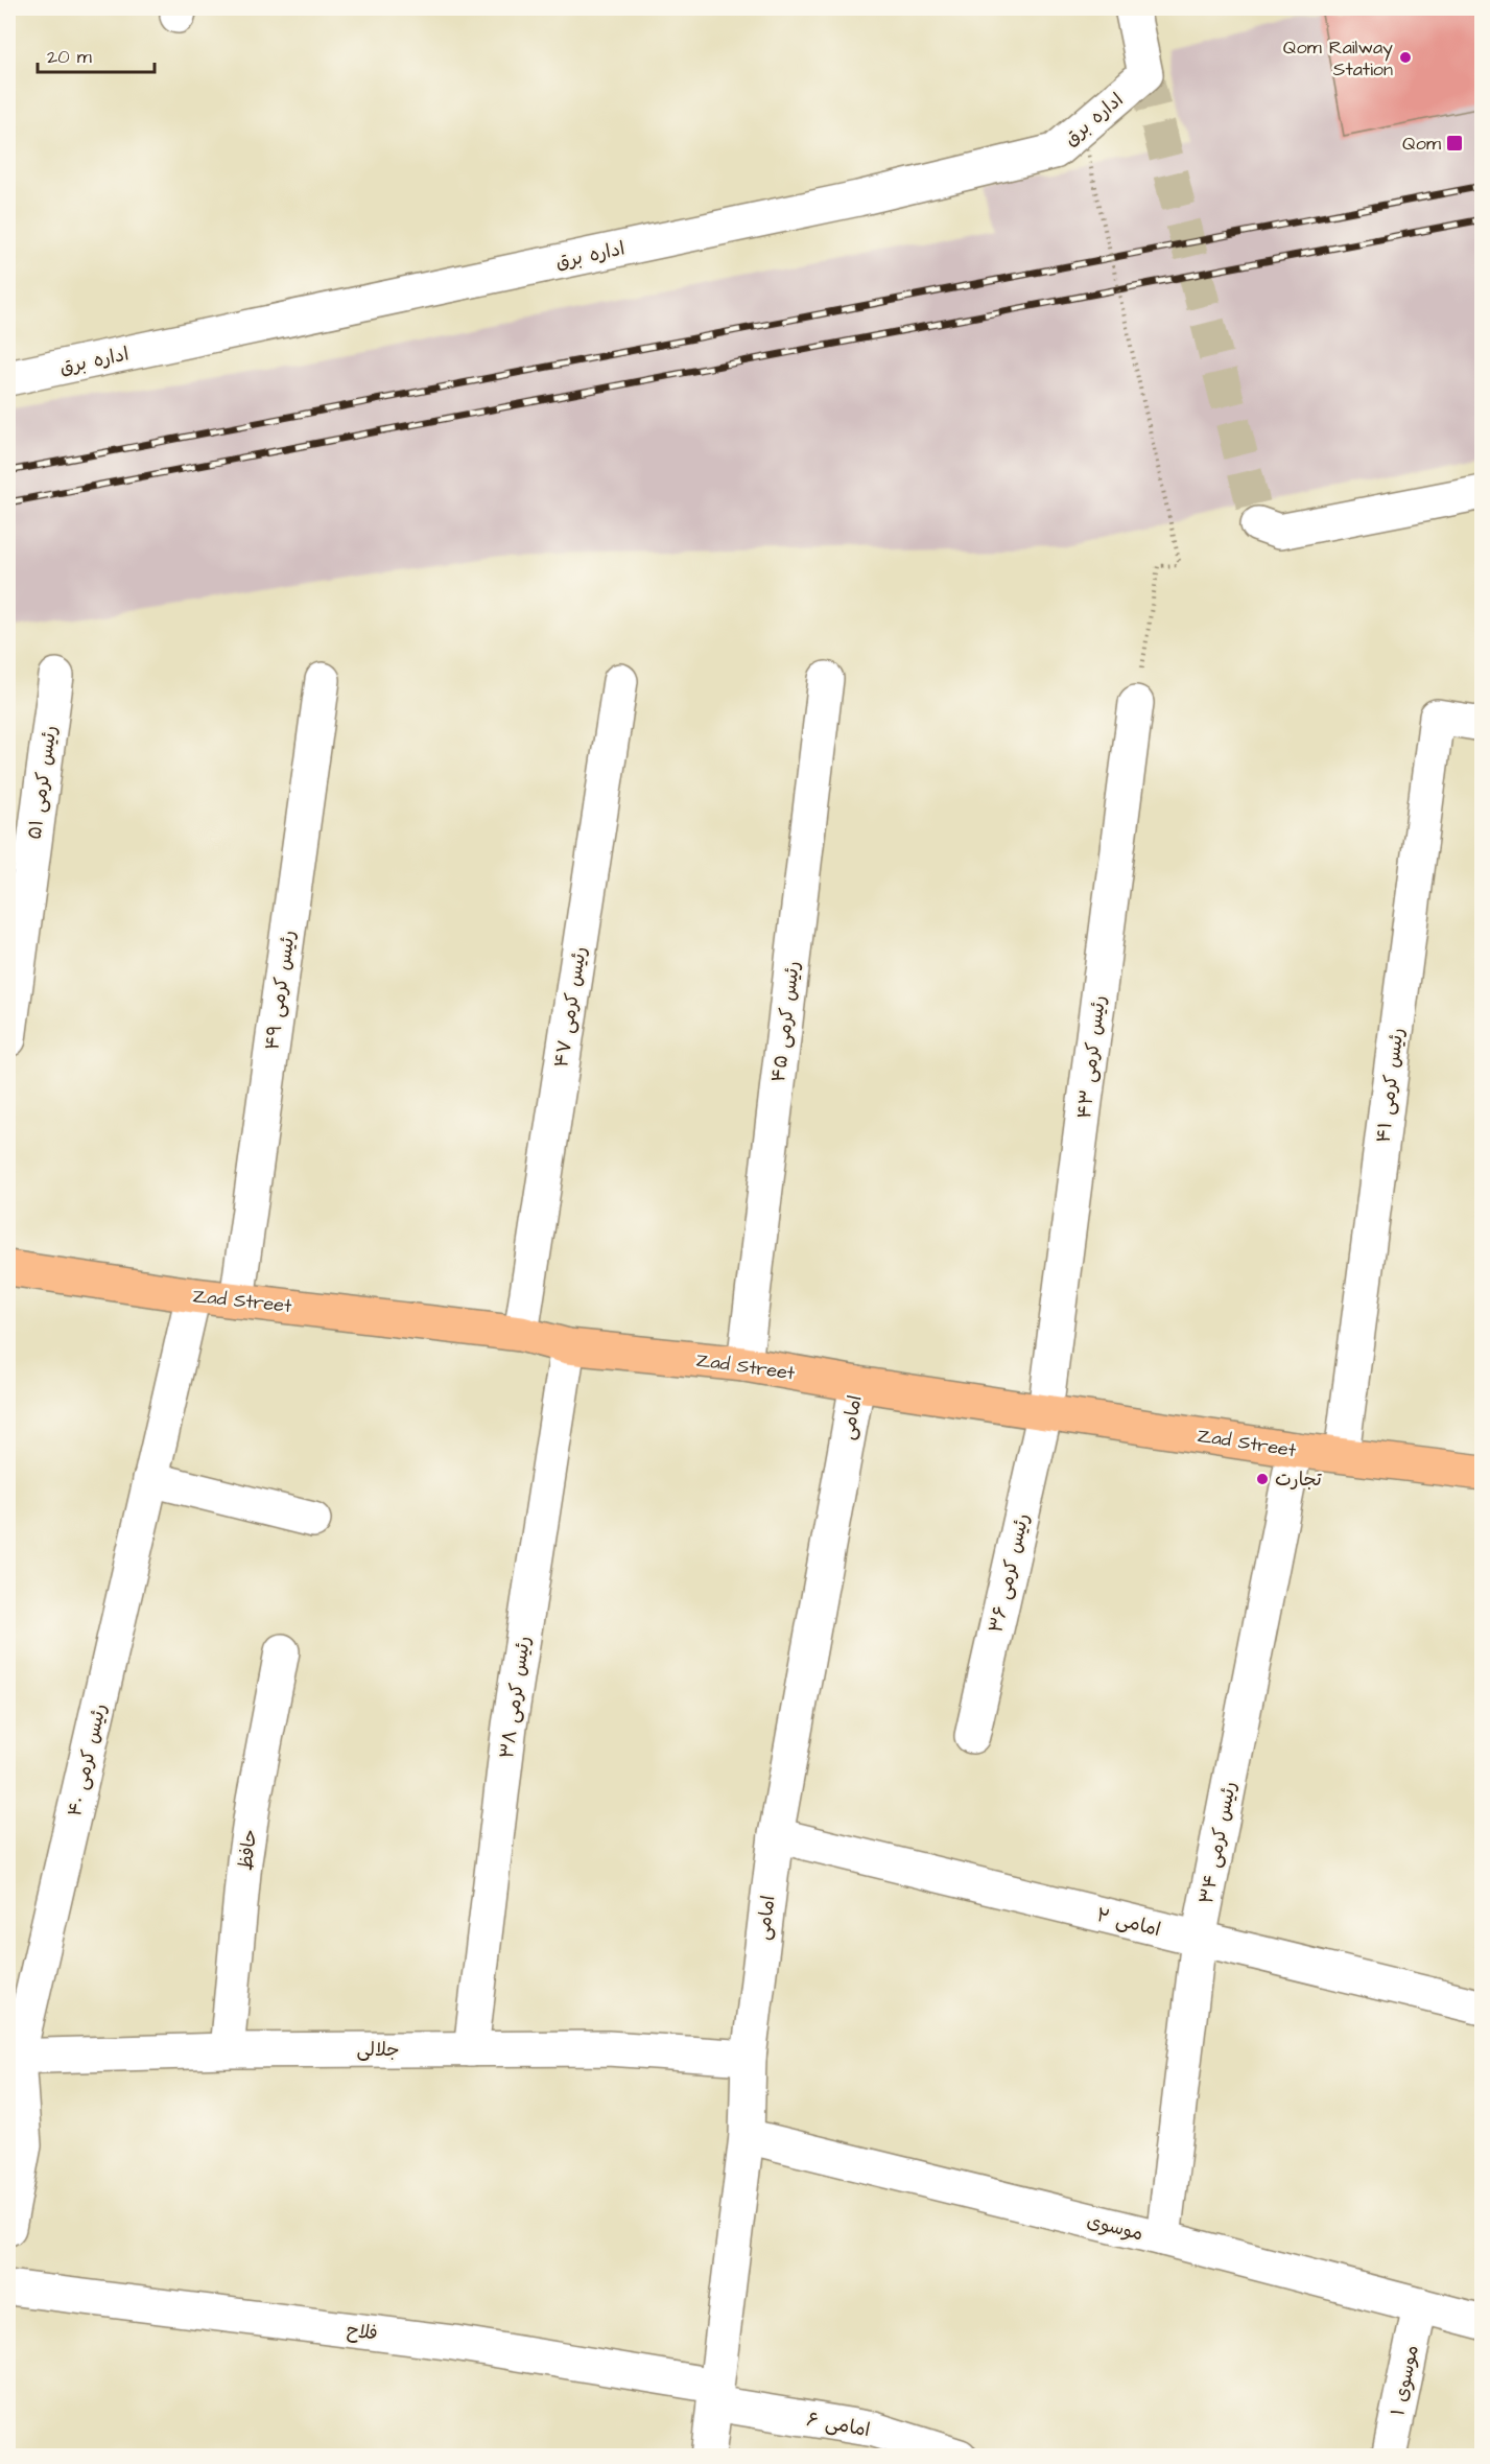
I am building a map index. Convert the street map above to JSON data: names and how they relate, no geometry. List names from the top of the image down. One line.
{"streets":{"main road":["Zad Street"],"street":["اداره برق","رئیس کرمی ۵۱","رئیس کرمی ۴۹","رئیس کرمی ۴۷","رئیس کرمی ۴۵","رئیس کرمی ۴۳","رئیس کرمی ۴۱","امامی","رئیس کرمی ۳۶","رئیس کرمی ۳۸","رئیس کرمی ۴۰","رئیس کرمی ۳۴","حافظ","امامی ۲","جلالی","موسوی","فلاح","موسوی ۱","امامی ۶"]},"crossings":[["رئیس کرمی ۴۹","Zad Street"],["رئیس کرمی ۴۷","Zad Street"],["رئیس کرمی ۴۵","Zad Street"],["رئیس کرمی ۴۳","Zad Street"],["رئیس کرمی ۴۳","رئیس کرمی ۳۶"],["رئیس کرمی ۴۱","Zad Street"],["Zad Street","امامی"],["Zad Street","رئیس کرمی ۳۶"],["Zad Street","رئیس کرمی ۳۸"],["Zad Street","رئیس کرمی ۴۰"],["Zad Street","رئیس کرمی ۳۴"],["امامی","امامی ۲"],["امامی","جلالی"],["امامی","موسوی"],["امامی","فلاح"],["امامی","امامی ۶"],["رئیس کرمی ۳۸","جلالی"],["رئیس کرمی ۴۰","جلالی"],["رئیس کرمی ۳۴","امامی ۲"],["رئیس کرمی ۳۴","موسوی"],["حافظ","جلالی"],["موسوی","موسوی ۱"],["فلاح","امامی ۶"]],"places":{"other":["Qom Railway Station","تجارت"],"transit":["Qom"]},"scale_bar":"20 m"}
